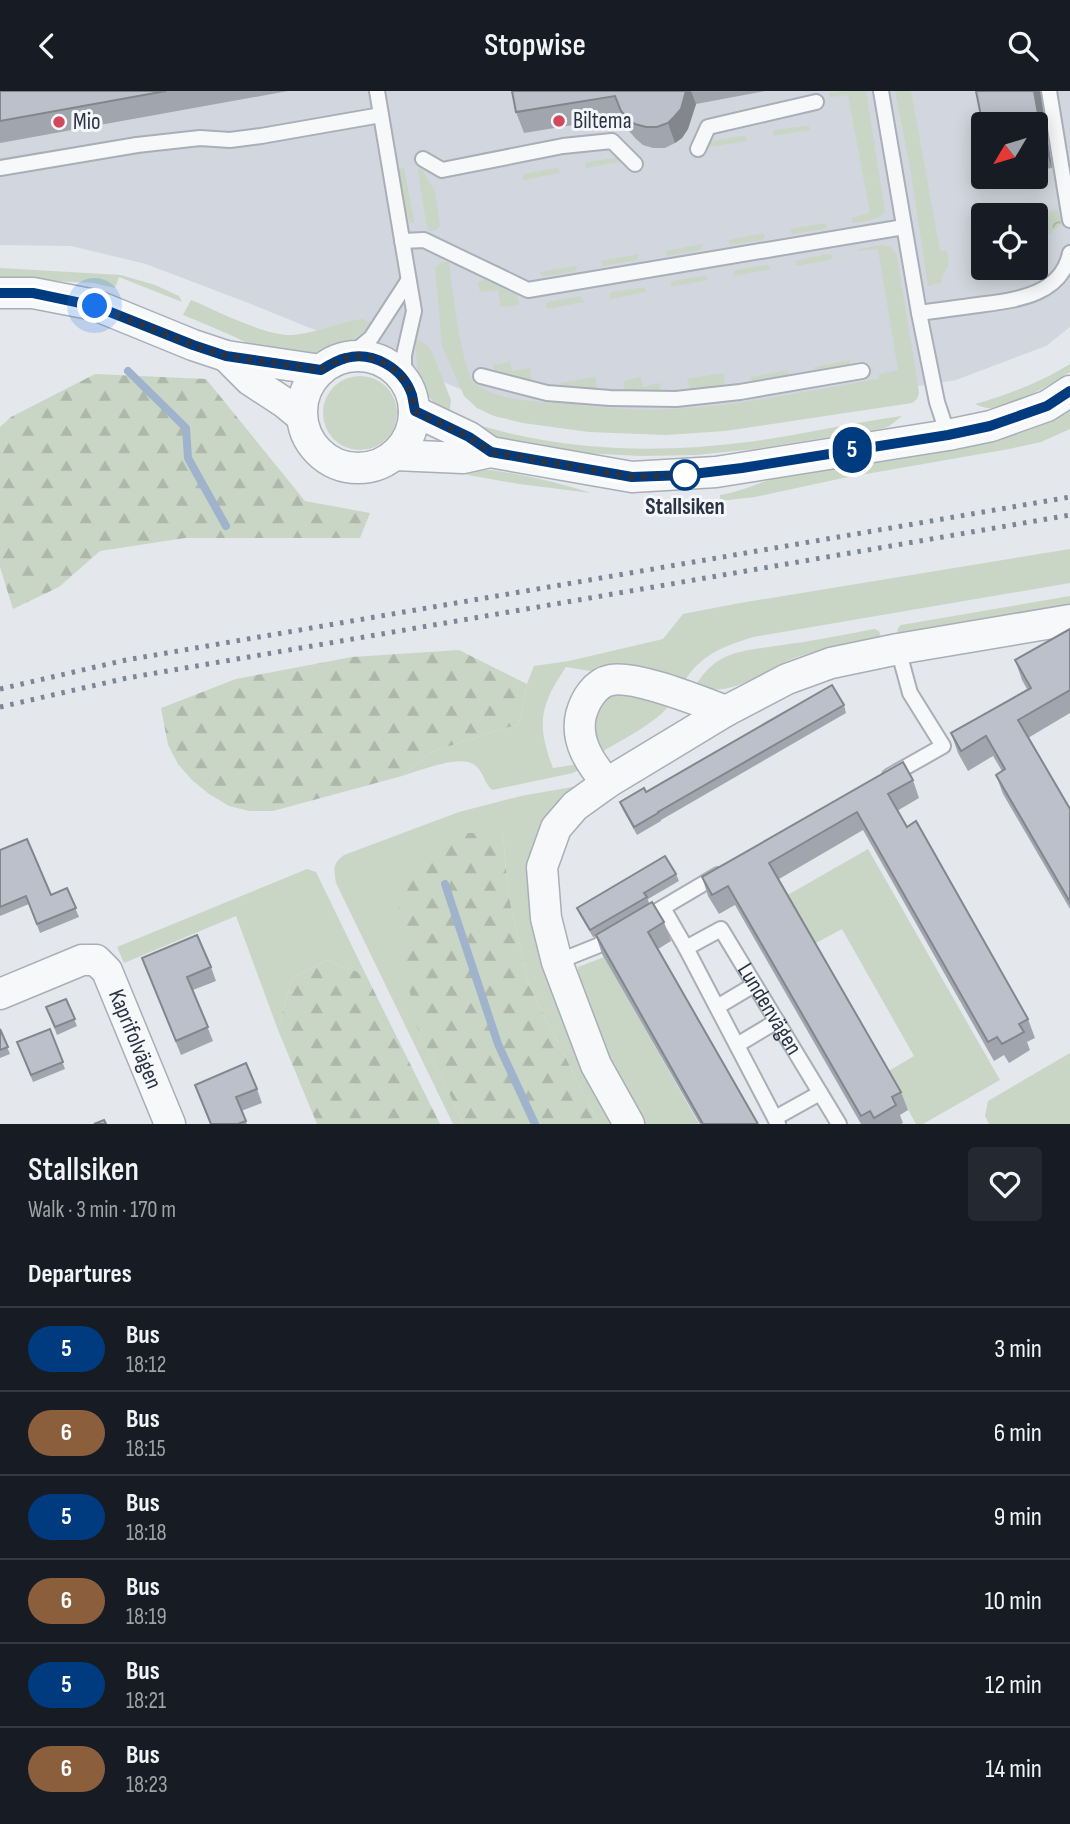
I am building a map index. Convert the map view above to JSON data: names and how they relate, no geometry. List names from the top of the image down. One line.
{"streets":{"street":["Kaprifolvägen"],"lane":["Lundenvägen"]},"places":["Biltema","Mio","Stallsiken"],"lines":["bus line 5"],"north":"bottom left","page":{"header":"Stopwise","on_map":"5","heading":[["Stallsiken","Walk · 3 min · 170 m"],"Departures"],"list":[{"mark":"5","name":"Bus","note":"18:12","value":"3 min"},{"mark":"6","name":"Bus","note":"18:15","value":"6 min"},{"mark":"5","name":"Bus","note":"18:18","value":"9 min"},{"mark":"6","name":"Bus","note":"18:19","value":"10 min"},{"mark":"5","name":"Bus","note":"18:21","value":"12 min"},{"mark":"6","name":"Bus","note":"18:23","value":"14 min"}]}}
